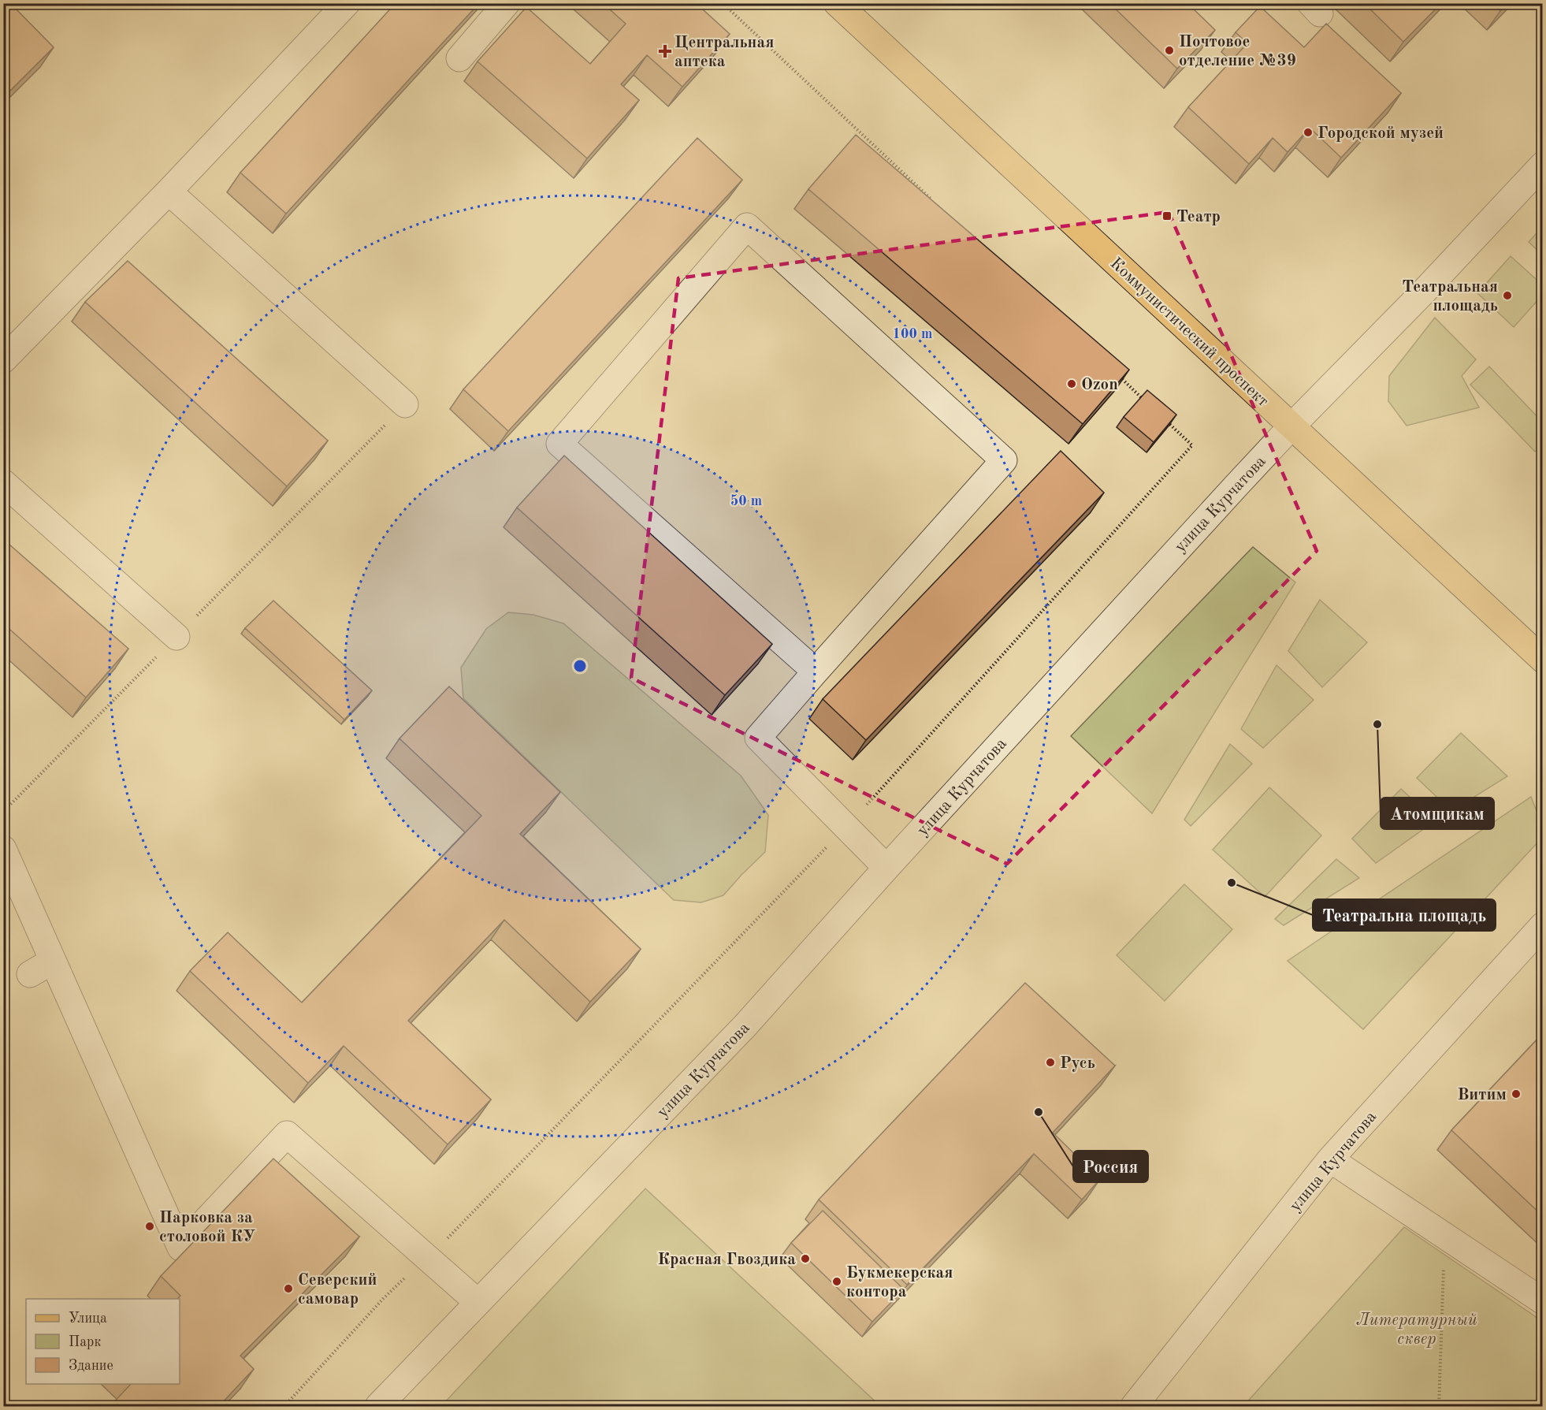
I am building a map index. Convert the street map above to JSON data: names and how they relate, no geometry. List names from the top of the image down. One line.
{"streets":{"main road":["Коммунистический проспект"],"street":["улица Курчатова"]},"crossings":[["Коммунистический проспект","улица Курчатова"]],"parks":["Литературный cквер"],"places":{"other":["Почтовое отделение №39","Городской музей","Театральная площадь","Ozon","Атомщикам","Театральна площадь","Русь","Витим","Россия","Парковка за столовой КУ","Красная Гвоздика","Букмекерская контора","Северский самовар"],"health":["Центральная аптека"],"transit":["Театр"]},"legend":["Улица","Парк","Здание"],"rings":["100 m","50 m"]}
